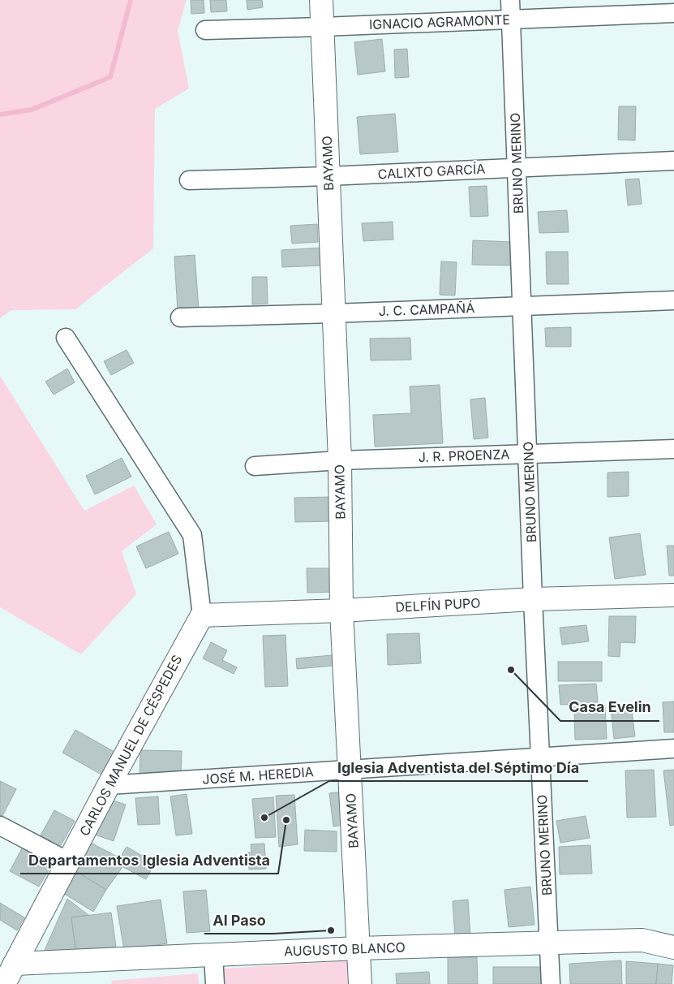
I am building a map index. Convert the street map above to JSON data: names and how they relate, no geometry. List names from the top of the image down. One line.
{"streets":{"street":["IGNACIO AGRAMONTE","BAYAMO","BRUNO MERINO","CALIXTO GARCÍA","J. C. CAMPAÑÁ","J. R. PROENZA","DELFÍN PUPO","CARLOS MANUEL DE CÉSPEDES","JOSÉ M. HEREDIA","AUGUSTO BLANCO"]},"crossings":[["IGNACIO AGRAMONTE","BAYAMO"],["IGNACIO AGRAMONTE","BRUNO MERINO"],["BAYAMO","CALIXTO GARCÍA"],["BAYAMO","J. C. CAMPAÑÁ"],["BAYAMO","J. R. PROENZA"],["BAYAMO","DELFÍN PUPO"],["BAYAMO","JOSÉ M. HEREDIA"],["BAYAMO","AUGUSTO BLANCO"],["BRUNO MERINO","CALIXTO GARCÍA"],["BRUNO MERINO","J. C. CAMPAÑÁ"],["BRUNO MERINO","J. R. PROENZA"],["BRUNO MERINO","DELFÍN PUPO"],["BRUNO MERINO","JOSÉ M. HEREDIA"],["BRUNO MERINO","AUGUSTO BLANCO"],["DELFÍN PUPO","CARLOS MANUEL DE CÉSPEDES"],["CARLOS MANUEL DE CÉSPEDES","JOSÉ M. HEREDIA"],["CARLOS MANUEL DE CÉSPEDES","AUGUSTO BLANCO"]],"places":["Casa Evelin","Iglesia Adventista del Séptimo Día","Departamentos Iglesia Adventista","Al Paso"]}
